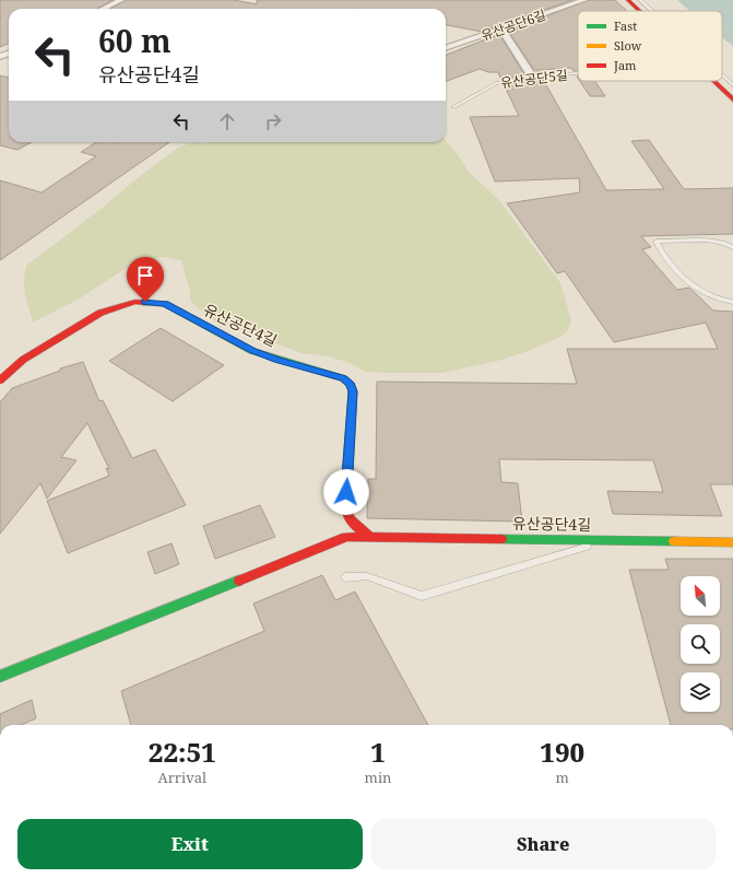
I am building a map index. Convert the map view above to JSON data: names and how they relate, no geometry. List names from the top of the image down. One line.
{"streets":{"street":["유산공단6길","유산공단4길"],"lane":["유산공단5길"]},"legend":["Fast","Slow","Jam"],"north":"top left","page":{"turn":["60 m","유산공단4길"],"eta":["22:51","Arrival","1","min","190","m"],"buttons":["Exit","Share"]}}
